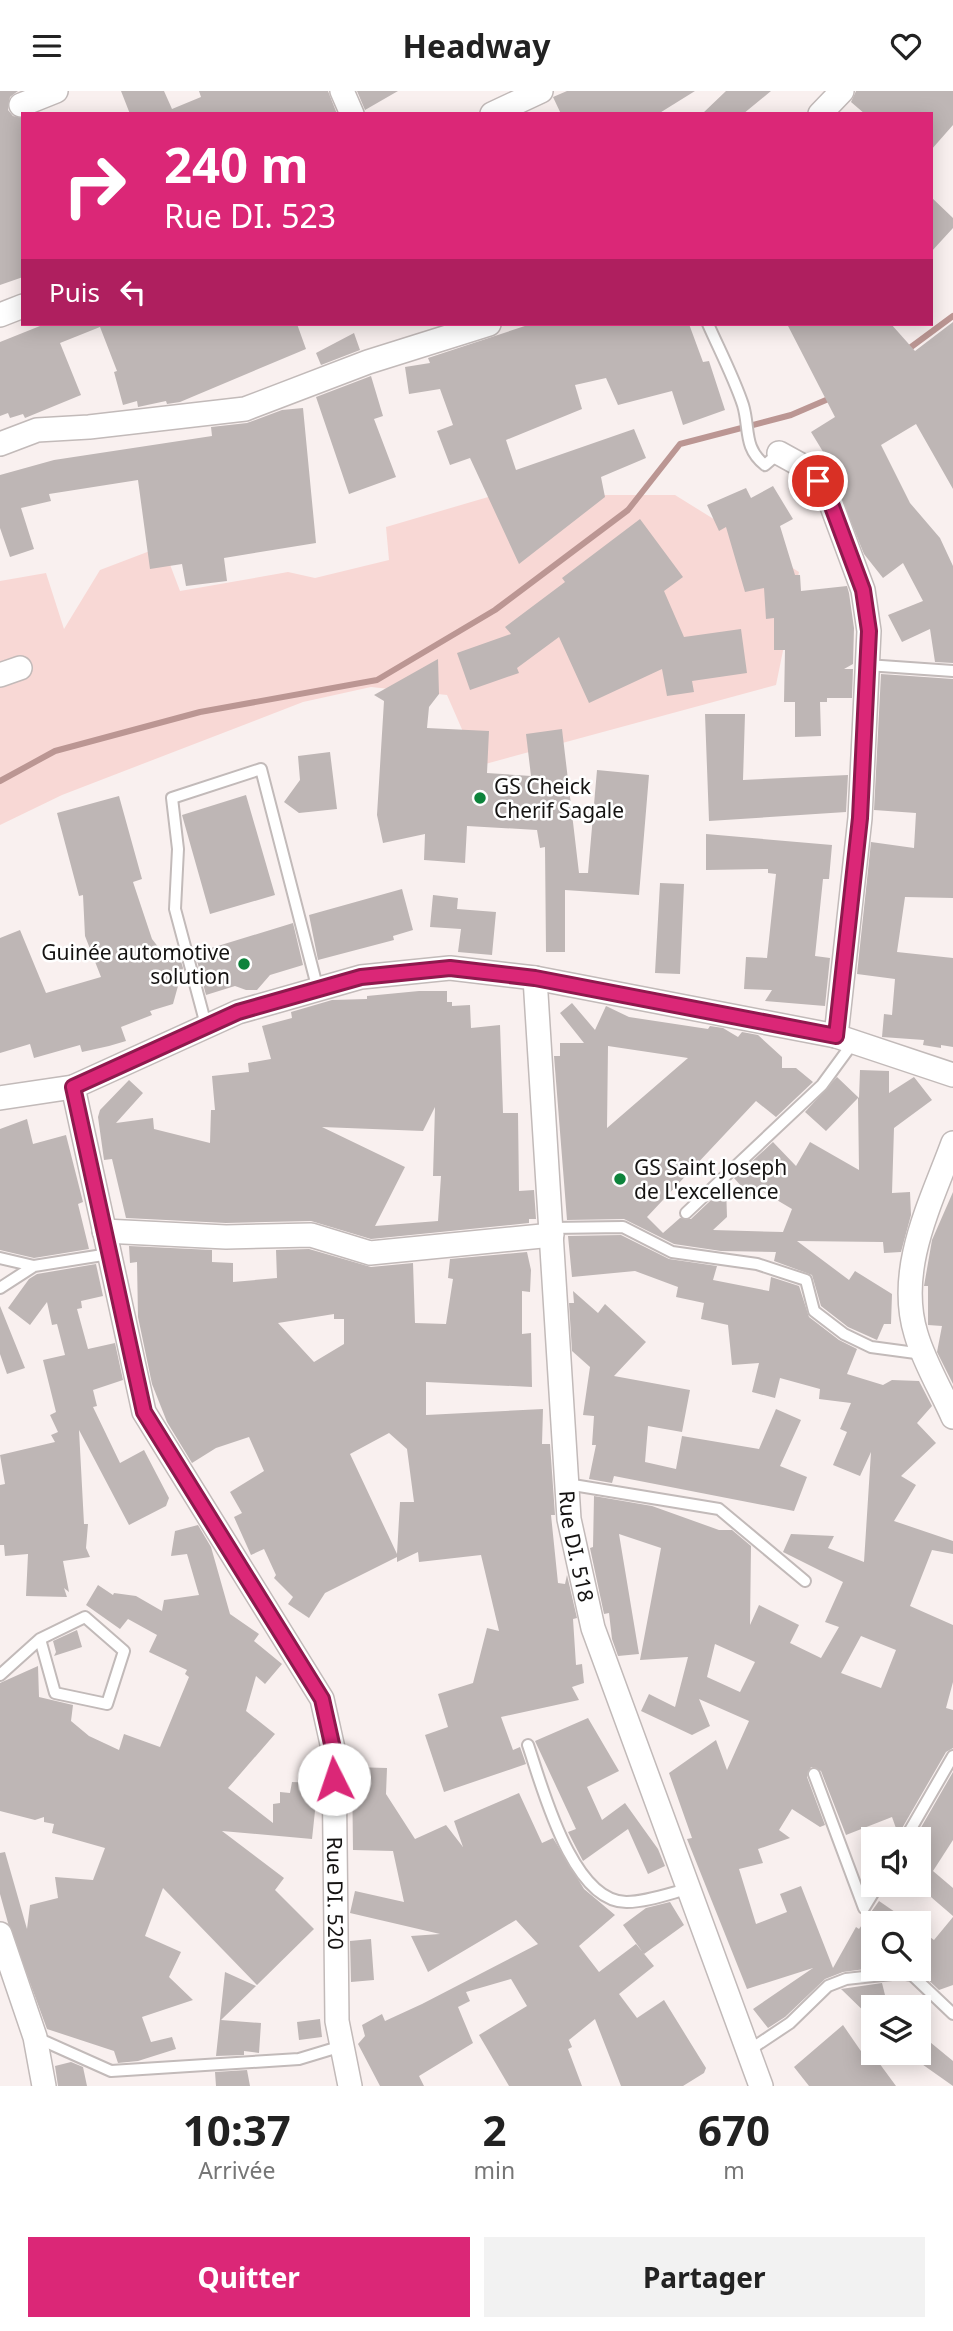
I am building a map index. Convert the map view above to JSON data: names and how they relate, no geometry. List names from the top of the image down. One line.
{"streets":{"street":["Rue DI. 518","Rue DI. 520"]},"places":["GS Cheick Cherif Sagale","Guinée automotive solution","GS Saint Joseph de L'excellence"],"page":{"header":"Headway","turn":["240 m","Rue DI. 523"],"then":"Puis","eta":["10:37","Arrivée","2","min","670","m"],"buttons":["Quitter","Partager"]}}
